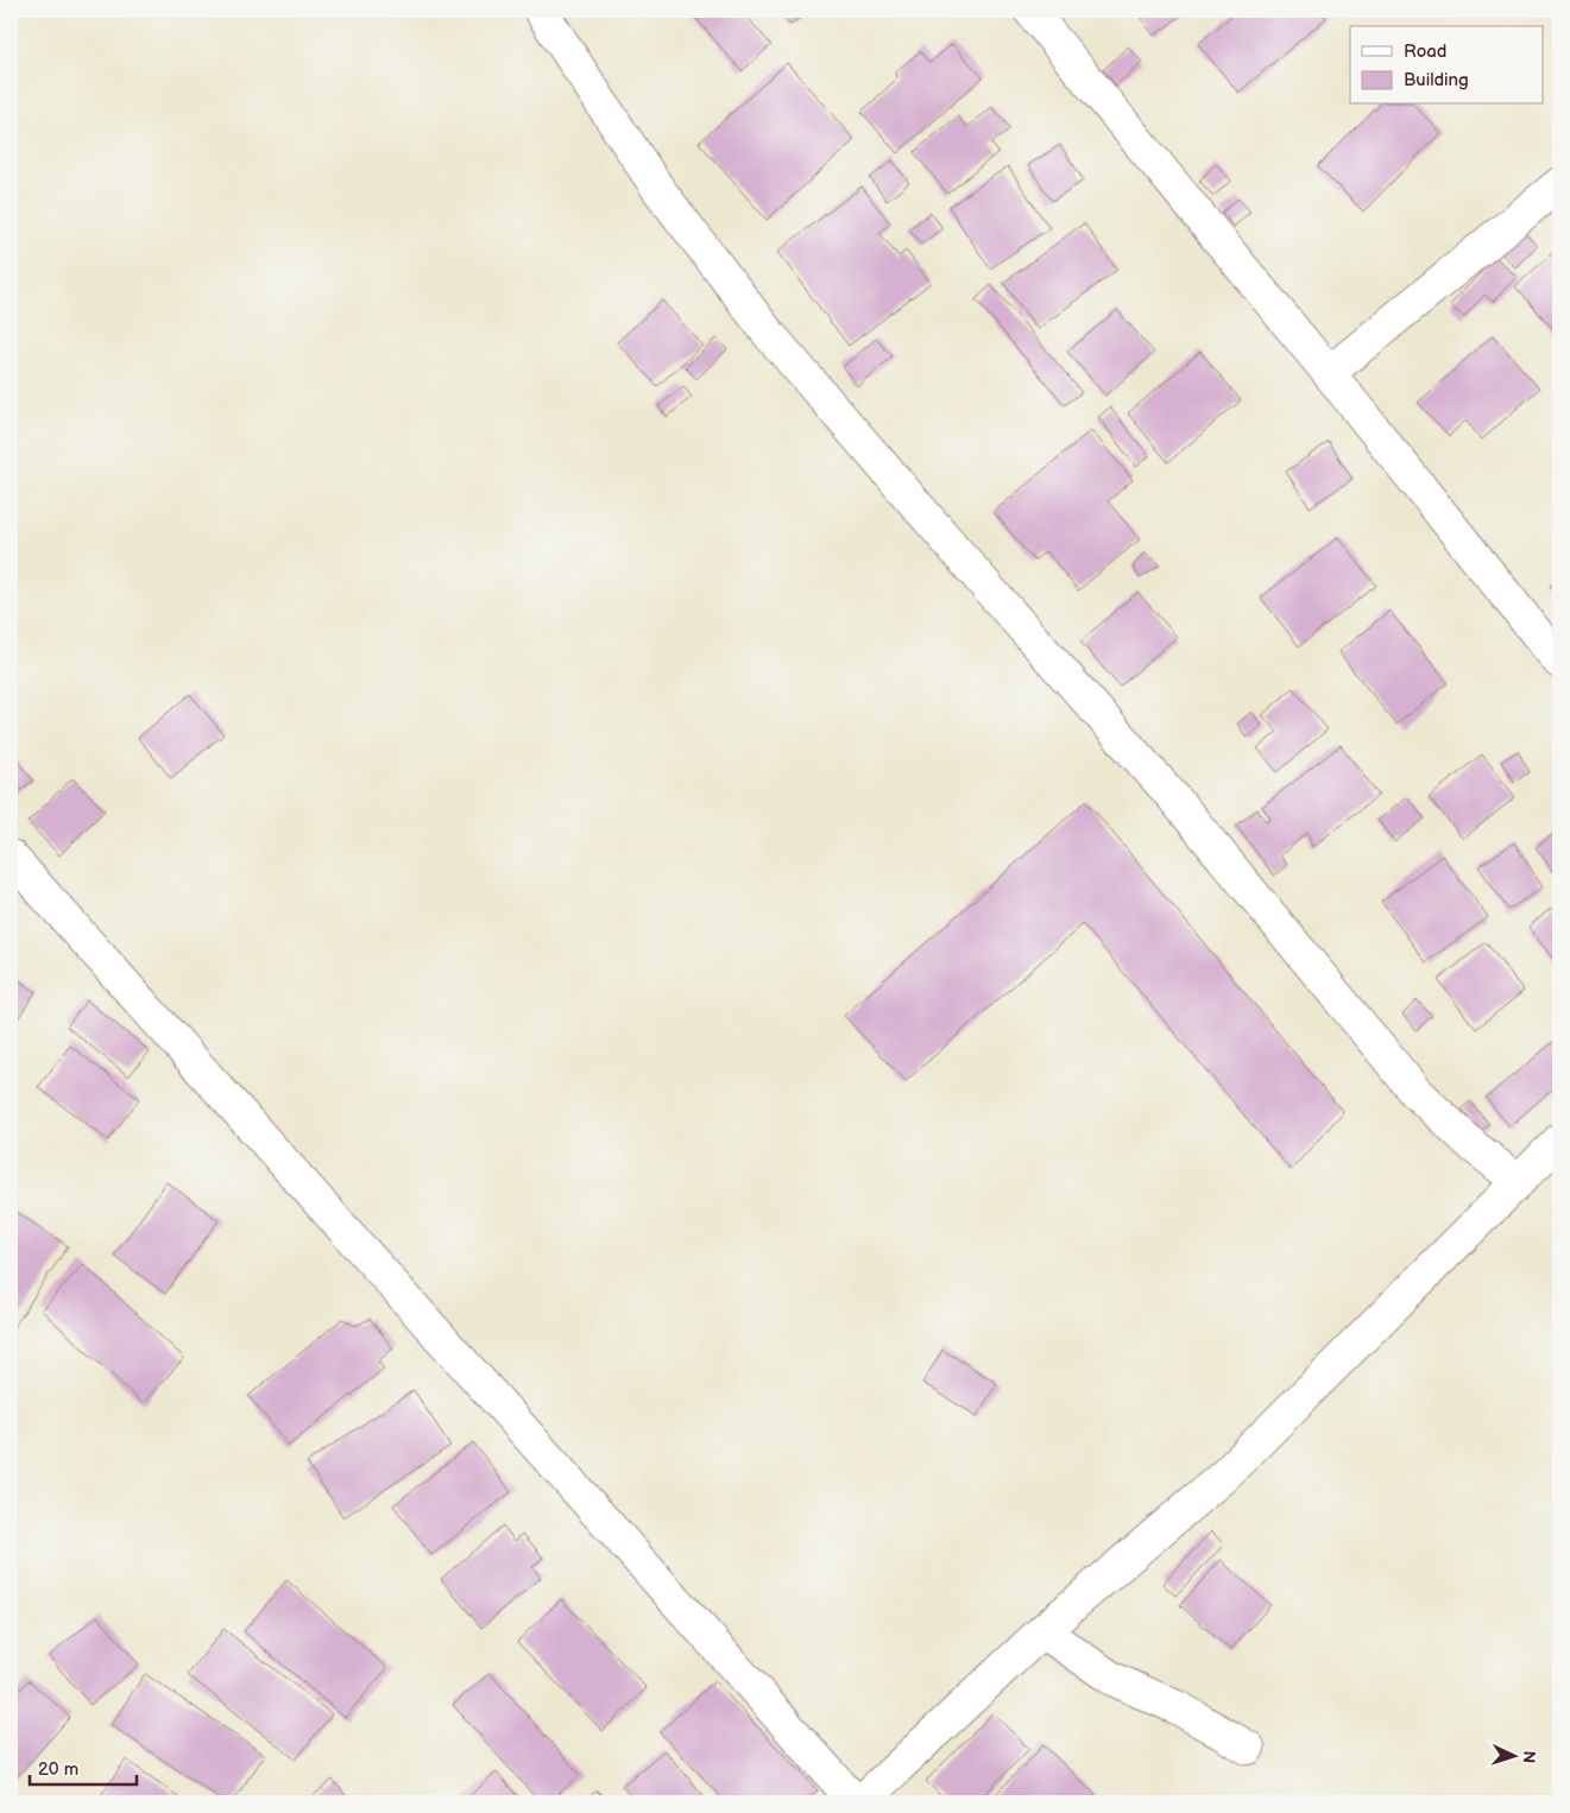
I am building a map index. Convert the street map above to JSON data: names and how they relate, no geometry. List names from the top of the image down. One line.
{"legend":["Road","Building"],"scale_bar":"20 m","north":"right"}
